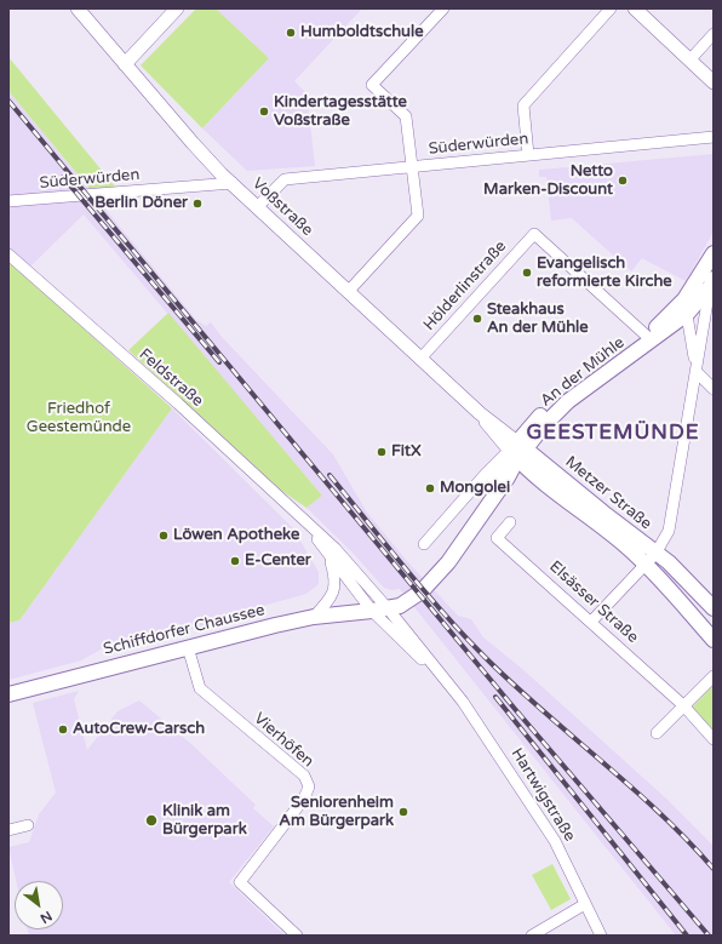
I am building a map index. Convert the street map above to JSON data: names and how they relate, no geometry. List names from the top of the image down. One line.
{"streets":{"main road":["An der Mühle","Metzer Straße","Schiffdorfer Chaussee"],"street":["Süderwürden","Voßstraße","Hölderlinstraße","Feldstraße","Elsässer Straße","Vierhöfen","Hartwigstraße"]},"crossings":[["Süderwürden","Voßstraße"],["Voßstraße","Hölderlinstraße"],["Voßstraße","An der Mühle"],["Voßstraße","Metzer Straße"],["Hölderlinstraße","An der Mühle"],["An der Mühle","Feldstraße"],["An der Mühle","Metzer Straße"],["An der Mühle","Schiffdorfer Chaussee"],["An der Mühle","Hartwigstraße"],["Feldstraße","Schiffdorfer Chaussee"],["Feldstraße","Hartwigstraße"],["Schiffdorfer Chaussee","Vierhöfen"],["Schiffdorfer Chaussee","Hartwigstraße"]],"districts":["GEESTEMÜNDE"],"parks":["Friedhof Geestemünde"],"places":["Humboldtschule","Kindertagesstätte Voßstraße","Netto Marken-Discount","Berlin Döner","Evangelisch reformierte Kirche","Steakhaus An der Mühle","FitX","Mongolei","Löwen Apotheke","E-Center","AutoCrew-Carsch","Seniorenheim Am Bürgerpark","Klinik am Bürgerpark"],"north":"bottom right"}
